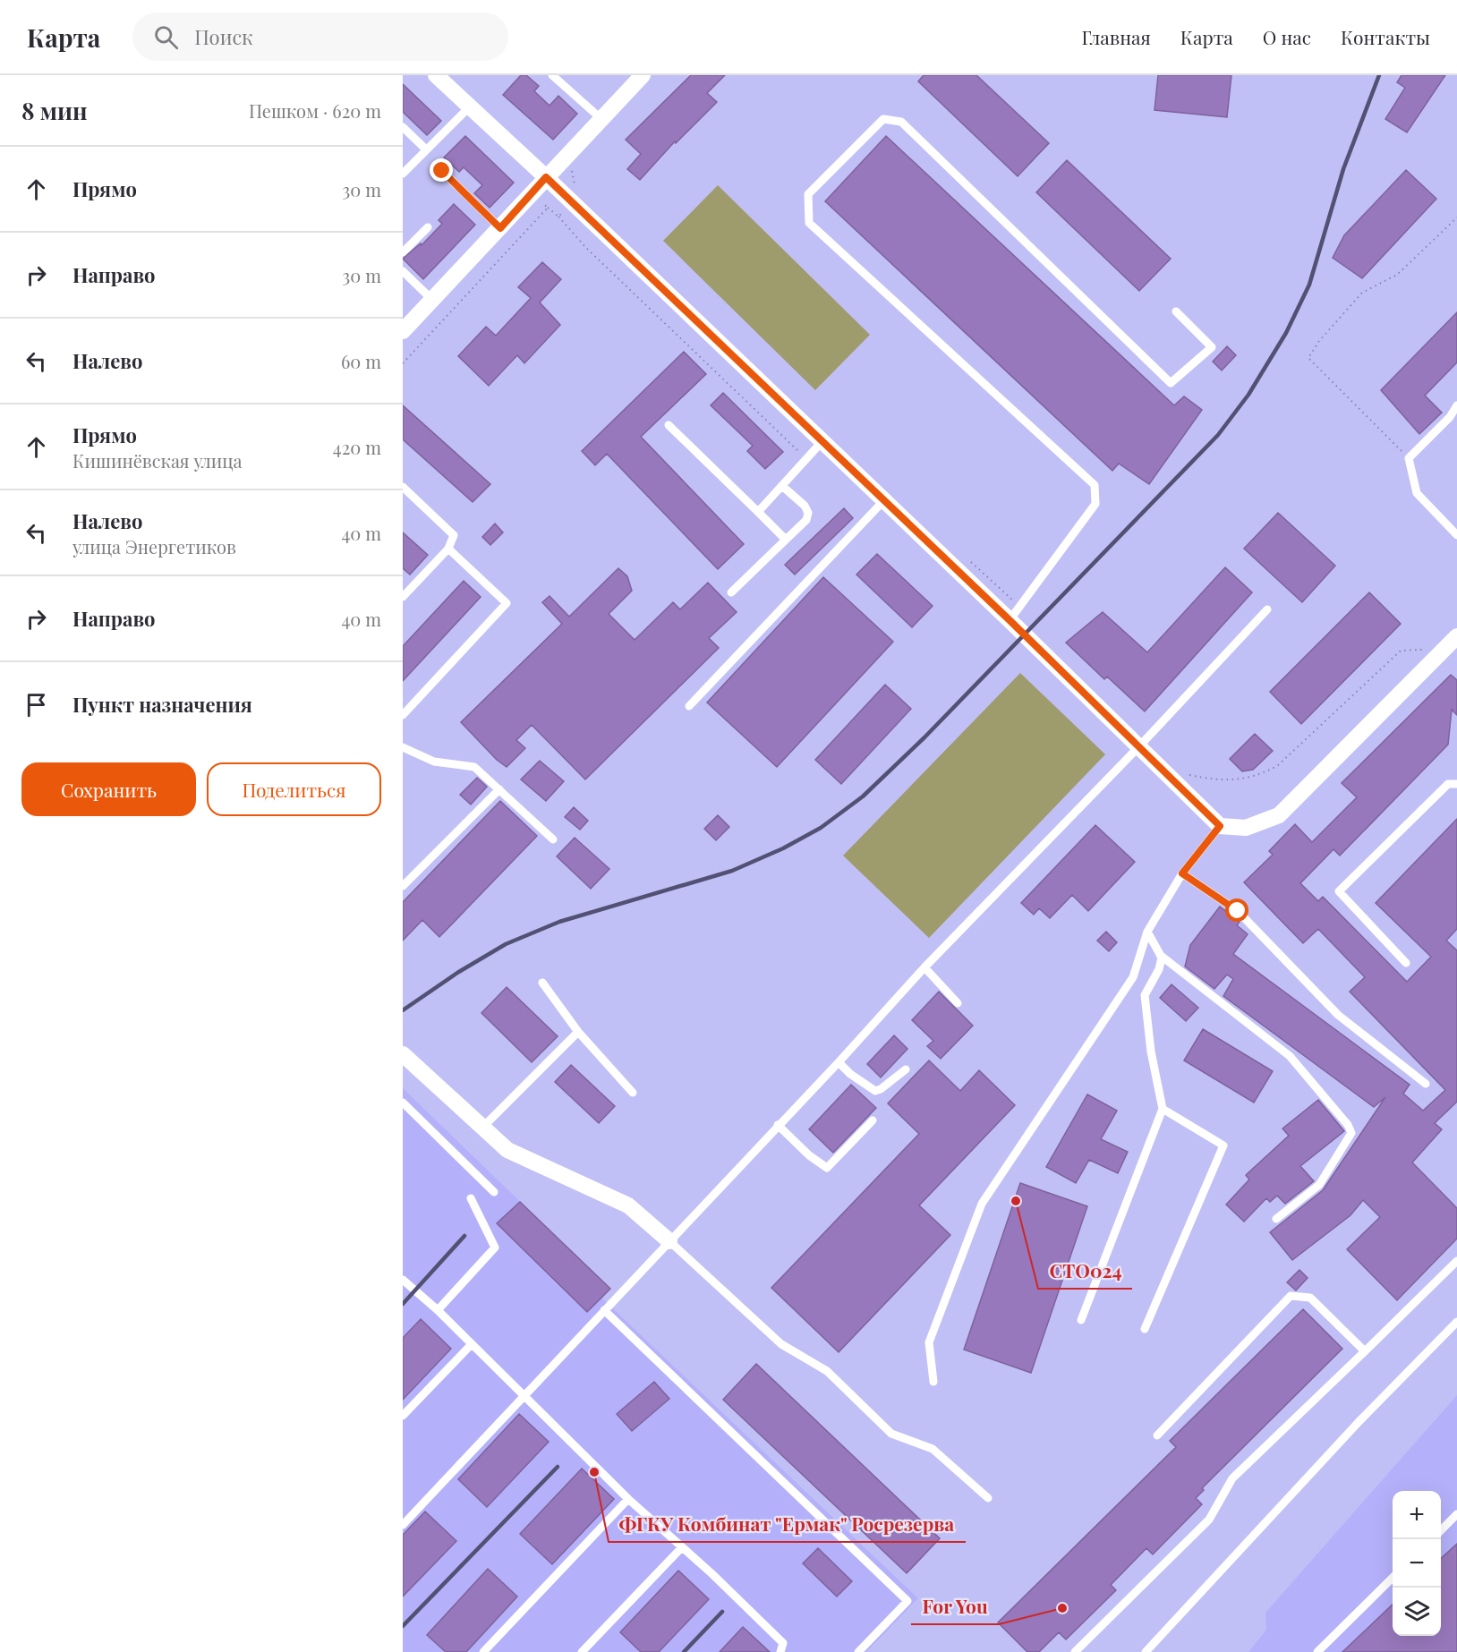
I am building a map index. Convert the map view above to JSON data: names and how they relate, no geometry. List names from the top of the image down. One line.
{"places":["СТО024","ФГКУ Комбинат \"Ермак\" Росрезерва","For You"],"page":{"header":"Карта","search":"Поиск","nav":["Главная","Карта","О нас","Контакты"],"heading":["8 мин","Пешком · 620 m"],"list":[["Прямо","30 m"],["Направо","30 m"],["Налево","60 m"],["Прямо","Кишинёвская улица","420 m"],["Налево","улица Энергетиков","40 m"],["Направо","40 m"],"Пункт назначения"],"buttons":["Сохранить","Поделиться"],"map_buttons":["+","−"]}}
